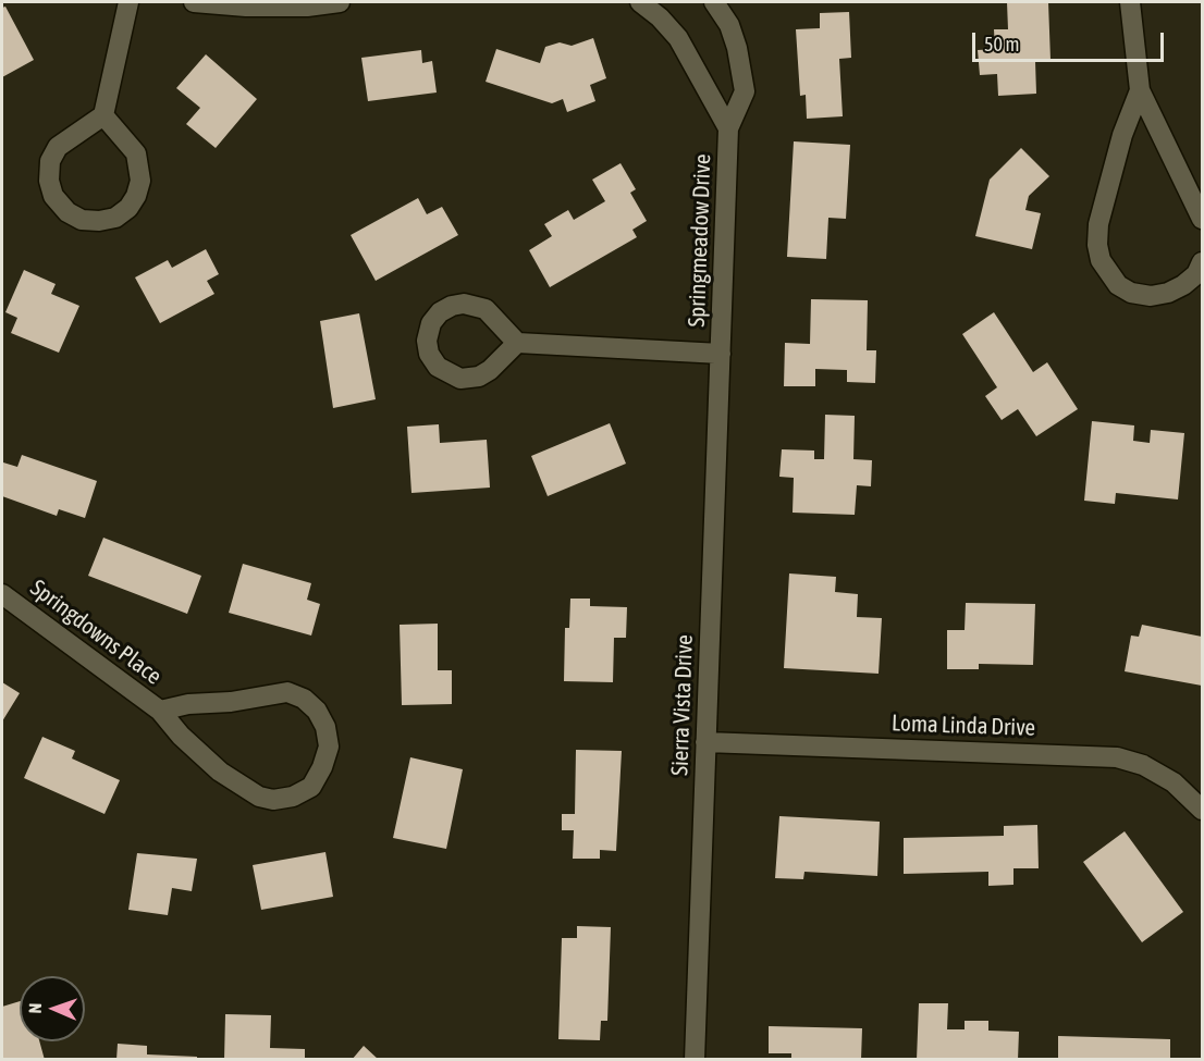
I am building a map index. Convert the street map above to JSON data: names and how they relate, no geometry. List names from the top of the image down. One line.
{"streets":{"street":["Springmeadow Drive","Springdowns Place","Sierra Vista Drive","Loma Linda Drive"]},"crossings":[["Springmeadow Drive","Sierra Vista Drive"],["Sierra Vista Drive","Loma Linda Drive"]],"scale_bar":"50 m","north":"left"}
